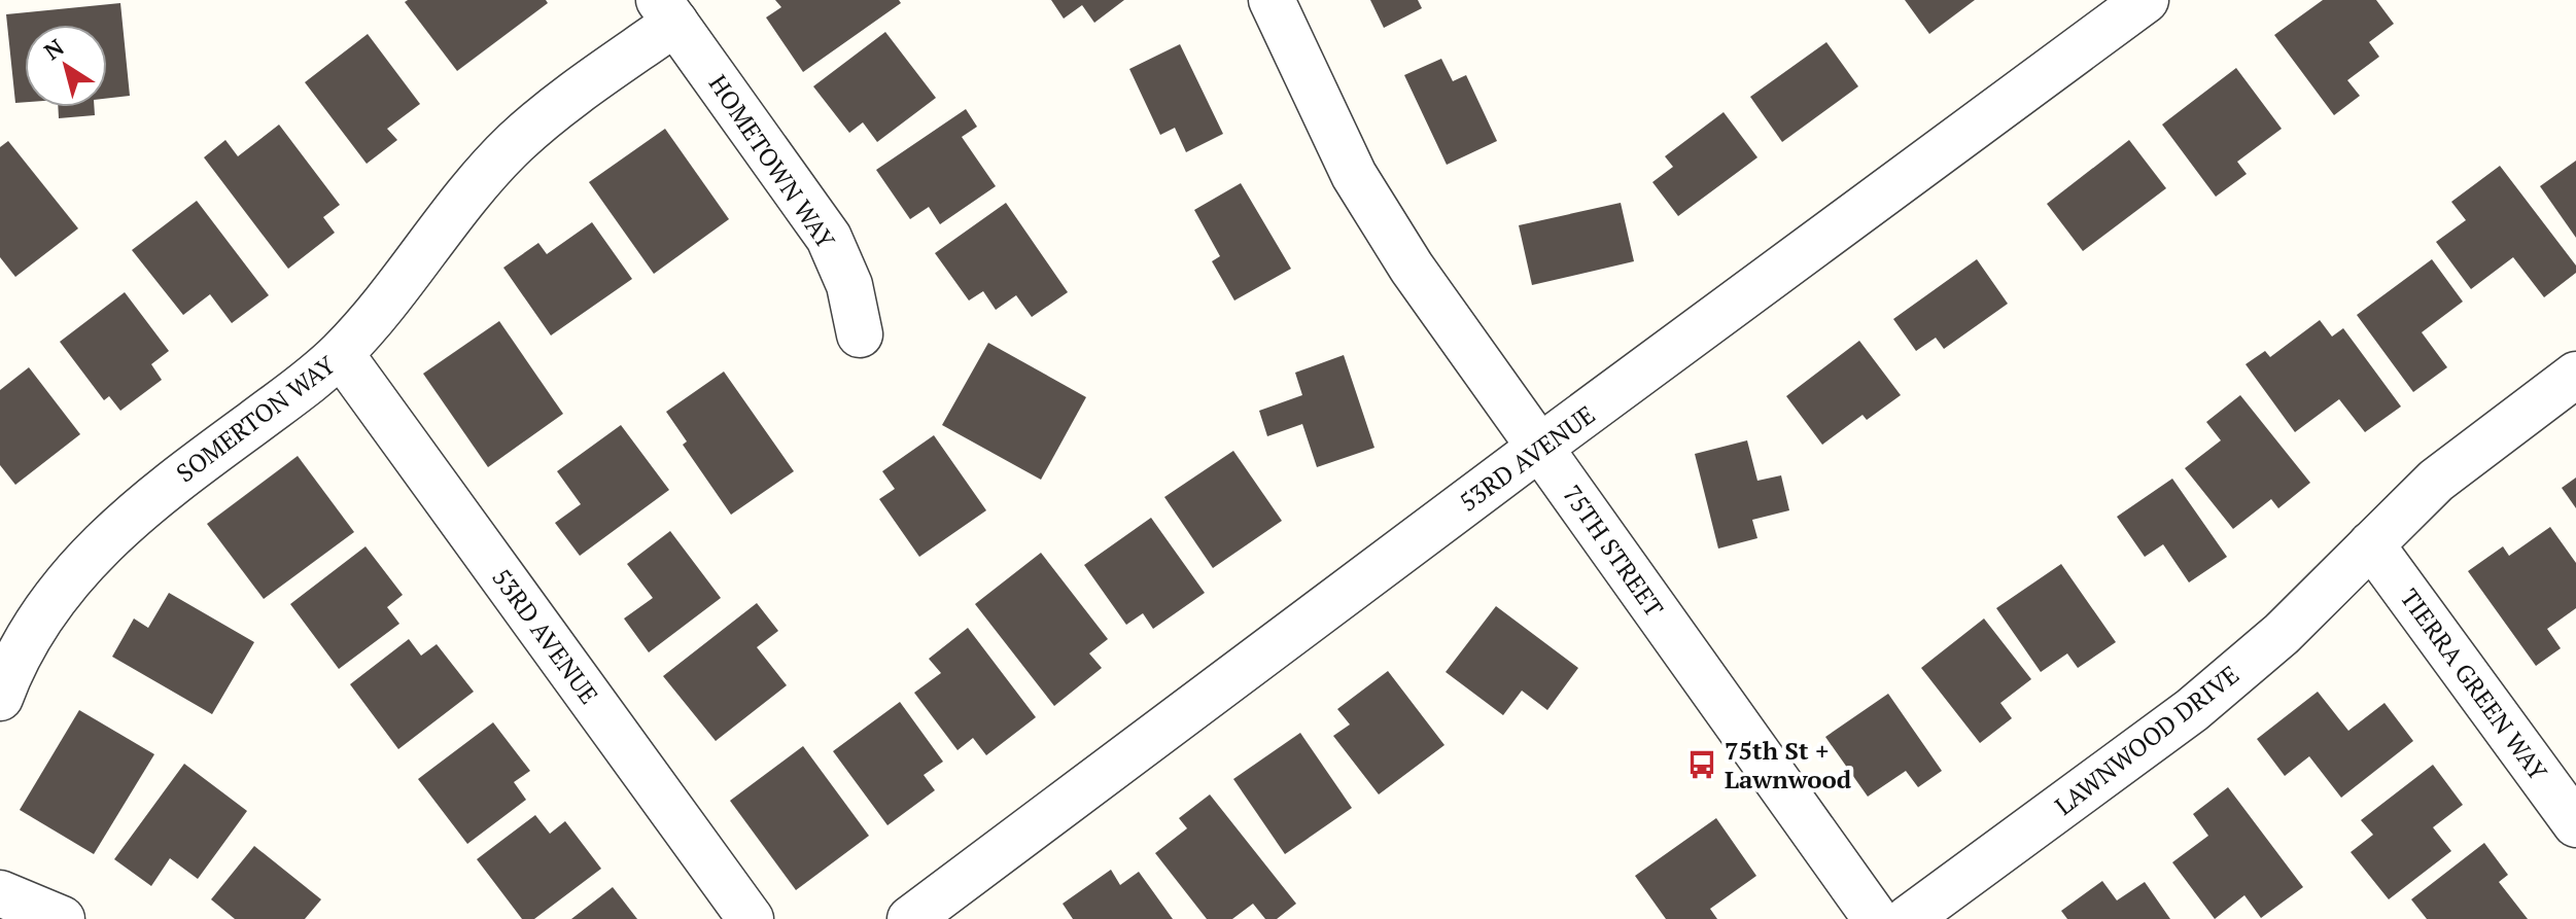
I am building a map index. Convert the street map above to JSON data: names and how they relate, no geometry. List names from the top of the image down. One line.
{"streets":{"street":["HOMETOWN WAY","SOMERTON WAY","53RD AVENUE","75TH STREET","TIERRA GREEN WAY","LAWNWOOD DRIVE"]},"crossings":[["HOMETOWN WAY","SOMERTON WAY"],["SOMERTON WAY","53RD AVENUE"],["53RD AVENUE","75TH STREET"],["TIERRA GREEN WAY","LAWNWOOD DRIVE"]],"places":{"bus stop":["75th St + Lawnwood"]},"north":"top left"}
